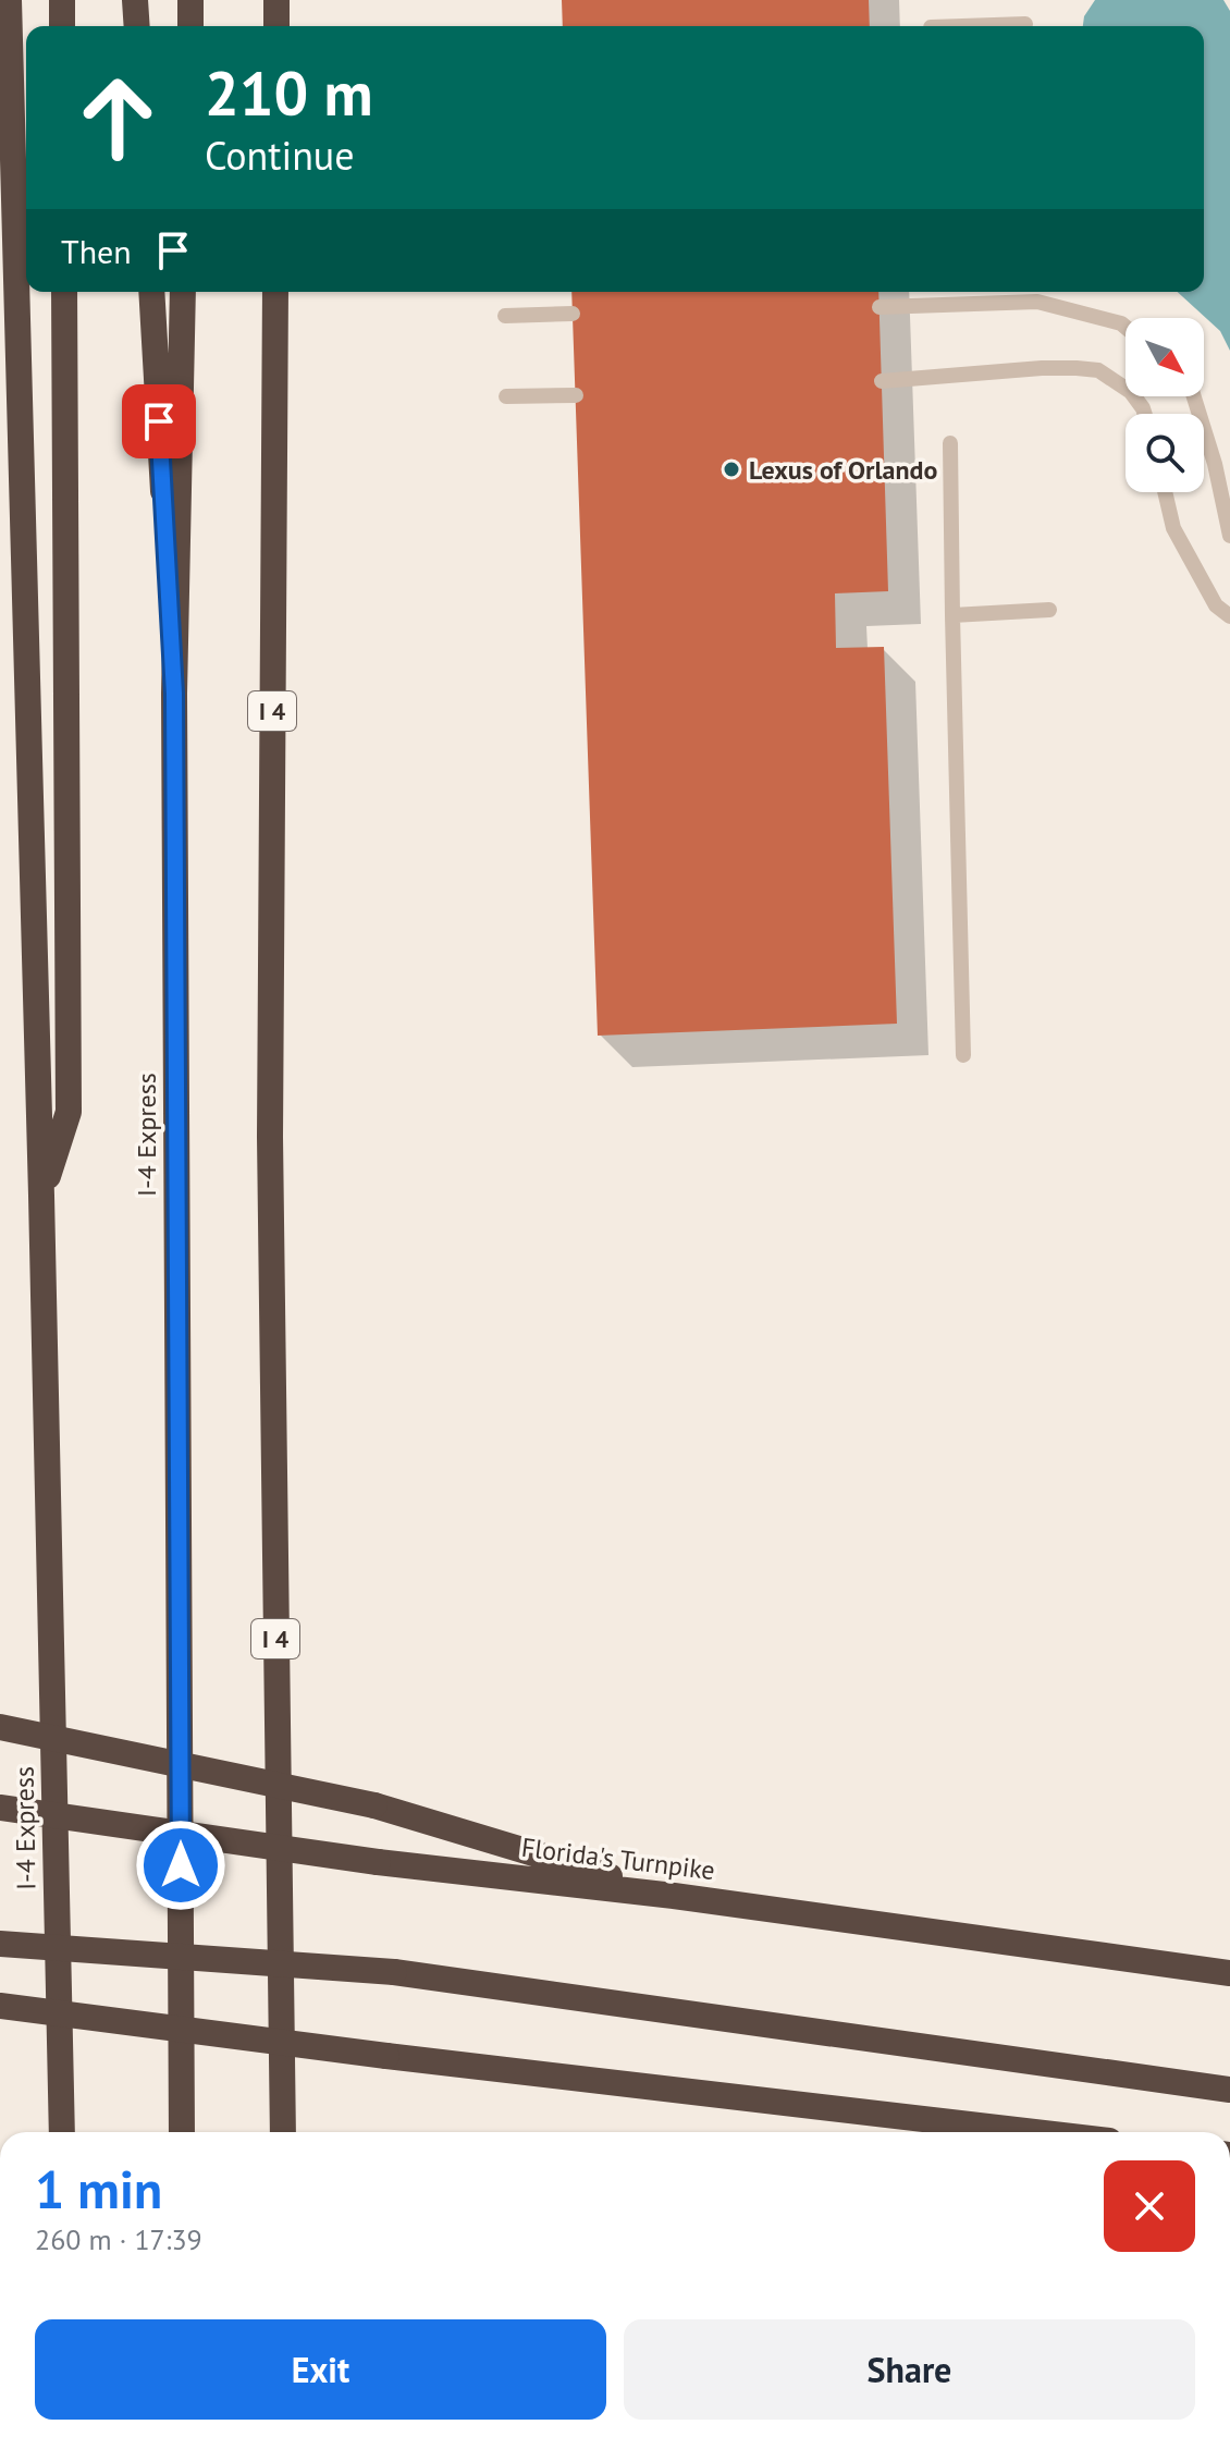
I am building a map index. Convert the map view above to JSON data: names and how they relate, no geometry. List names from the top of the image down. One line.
{"streets":{"highway":["I 4","I-4 Express","Florida's Turnpike"]},"places":["Lexus of Orlando"],"north":"bottom right","page":{"turn":["210 m","Continue"],"then":"Then","heading":["1 min","260 m · 17:39"],"buttons":["Exit","Share"]}}
